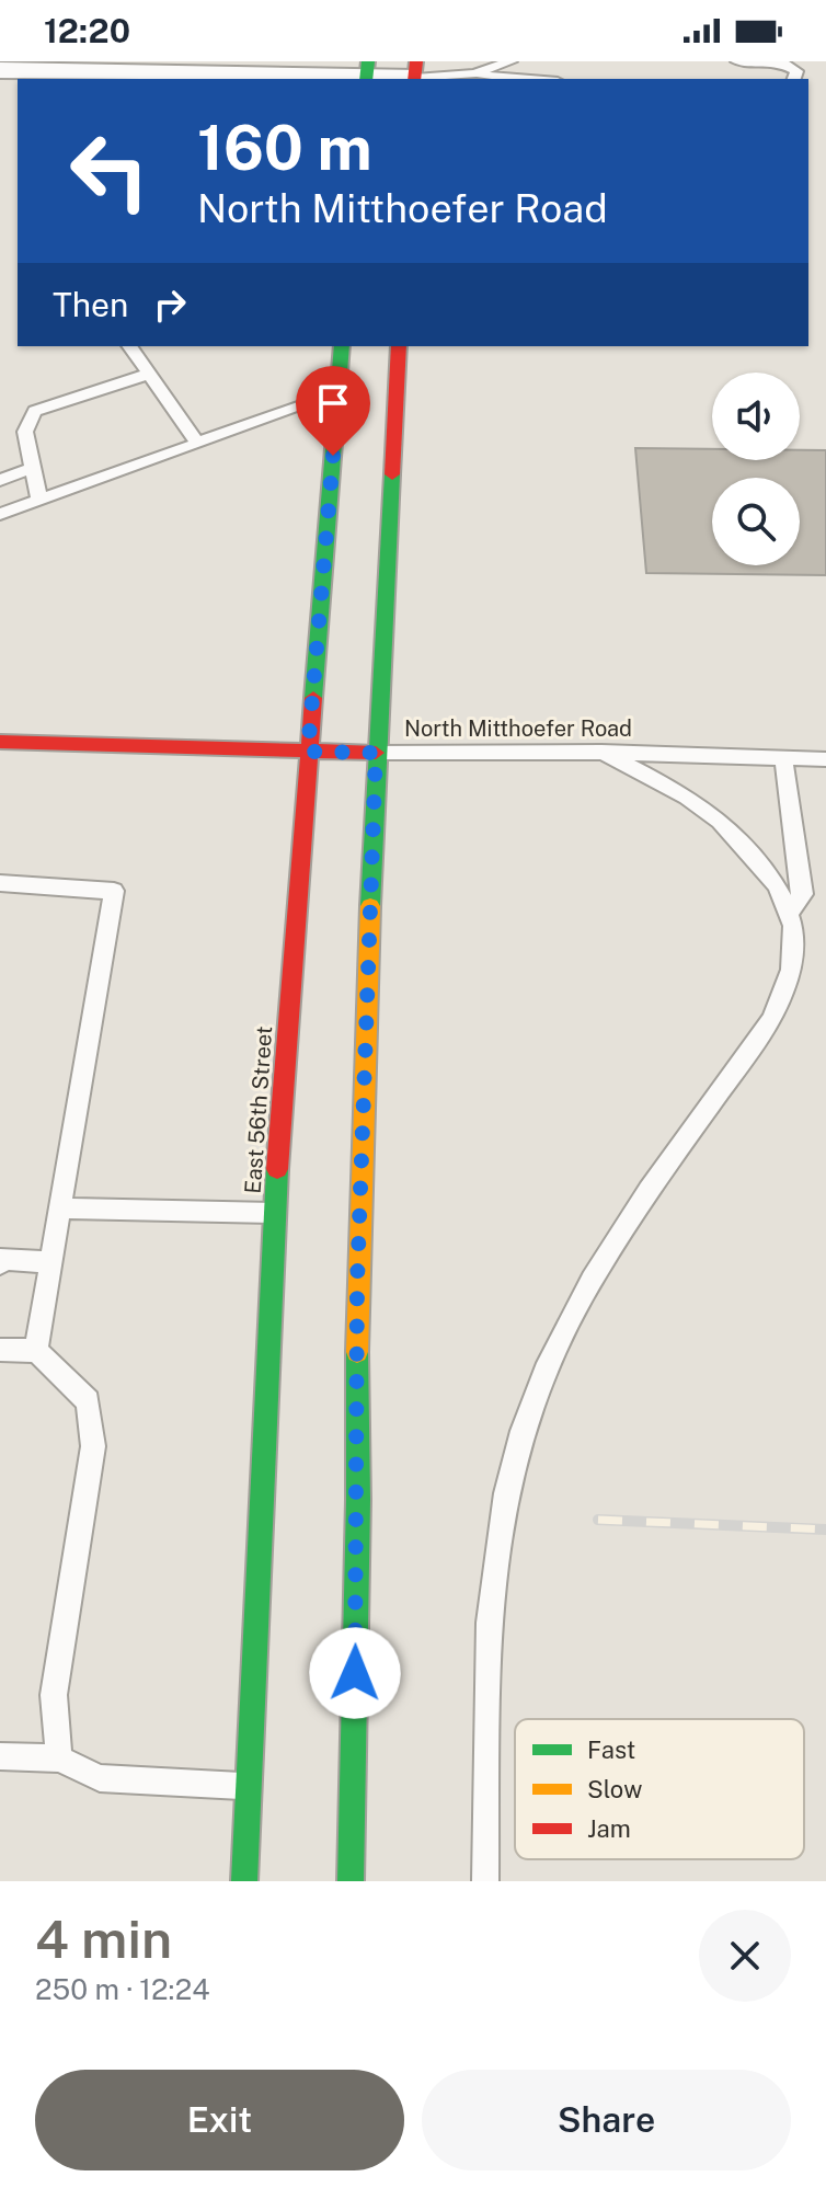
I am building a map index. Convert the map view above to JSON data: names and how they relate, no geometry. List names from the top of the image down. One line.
{"streets":{"main road":["North Mitthoefer Road","East 56th Street"]},"crossings":[["North Mitthoefer Road","East 56th Street"]],"legend":["Fast","Slow","Jam"],"page":{"status":"12:20","turn":["160 m","North Mitthoefer Road"],"then":"Then","heading":["4 min","250 m · 12:24"],"buttons":["Exit","Share"]}}
